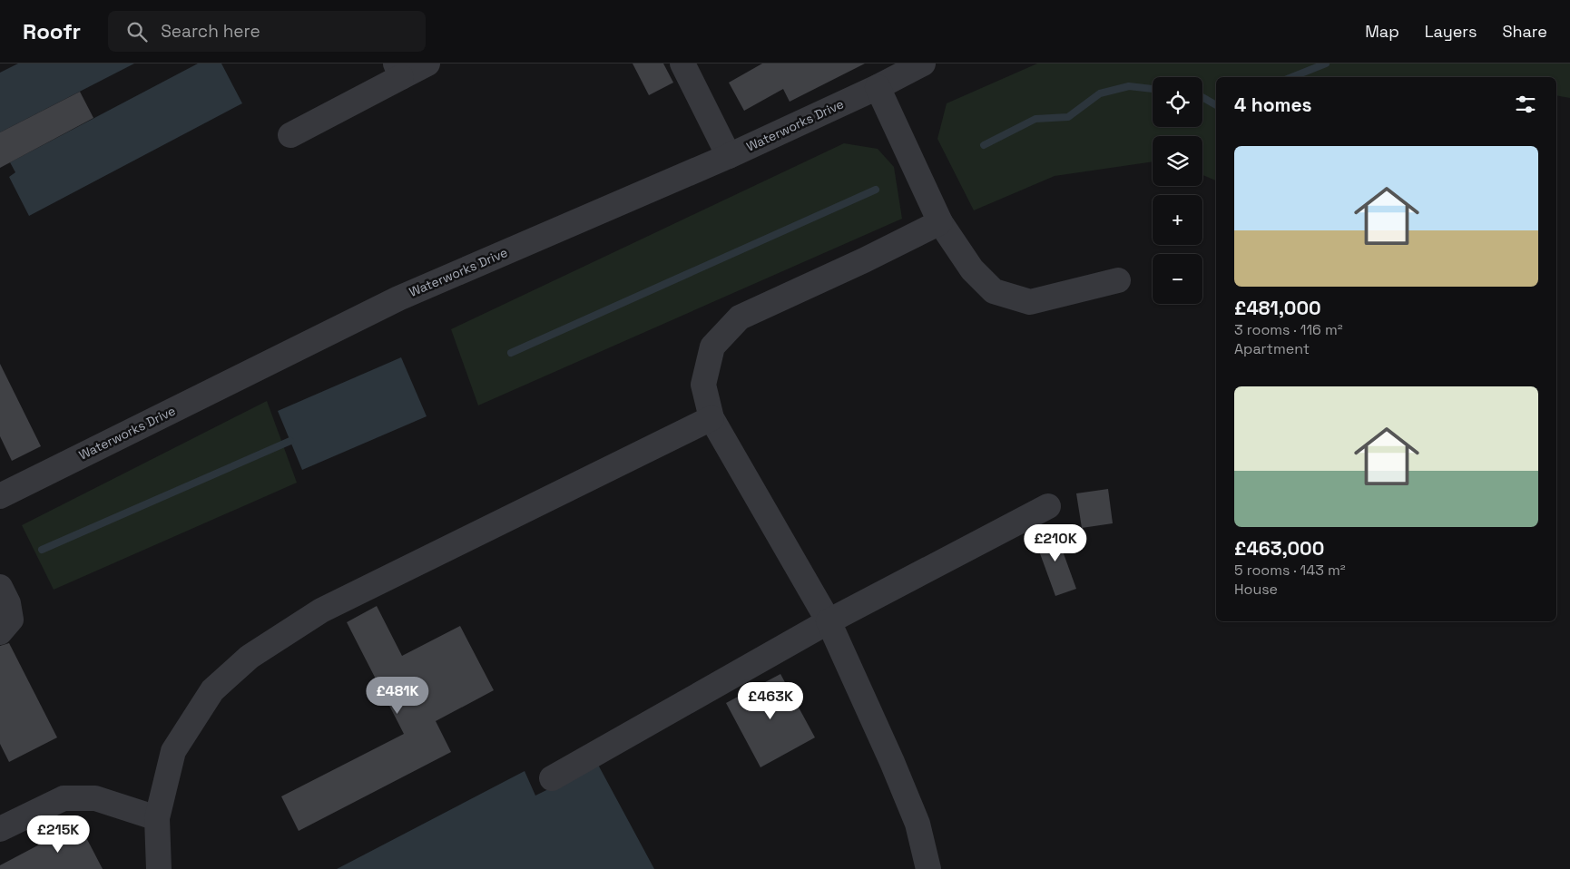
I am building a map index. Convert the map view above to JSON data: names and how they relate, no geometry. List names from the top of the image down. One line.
{"streets":{"lane":["Waterworks Drive"]},"page":{"header":"Roofr","search":"Search here","nav":["Map","Layers","Share"],"map_buttons":["+","−"],"heading":"4 homes","list":[{"name":"£481,000","note":"3 rooms · 116 m² · Apartment"},{"name":"£463,000","note":"5 rooms · 143 m² · House"}],"price":["£210K","£481K","£463K","£215K"]}}
